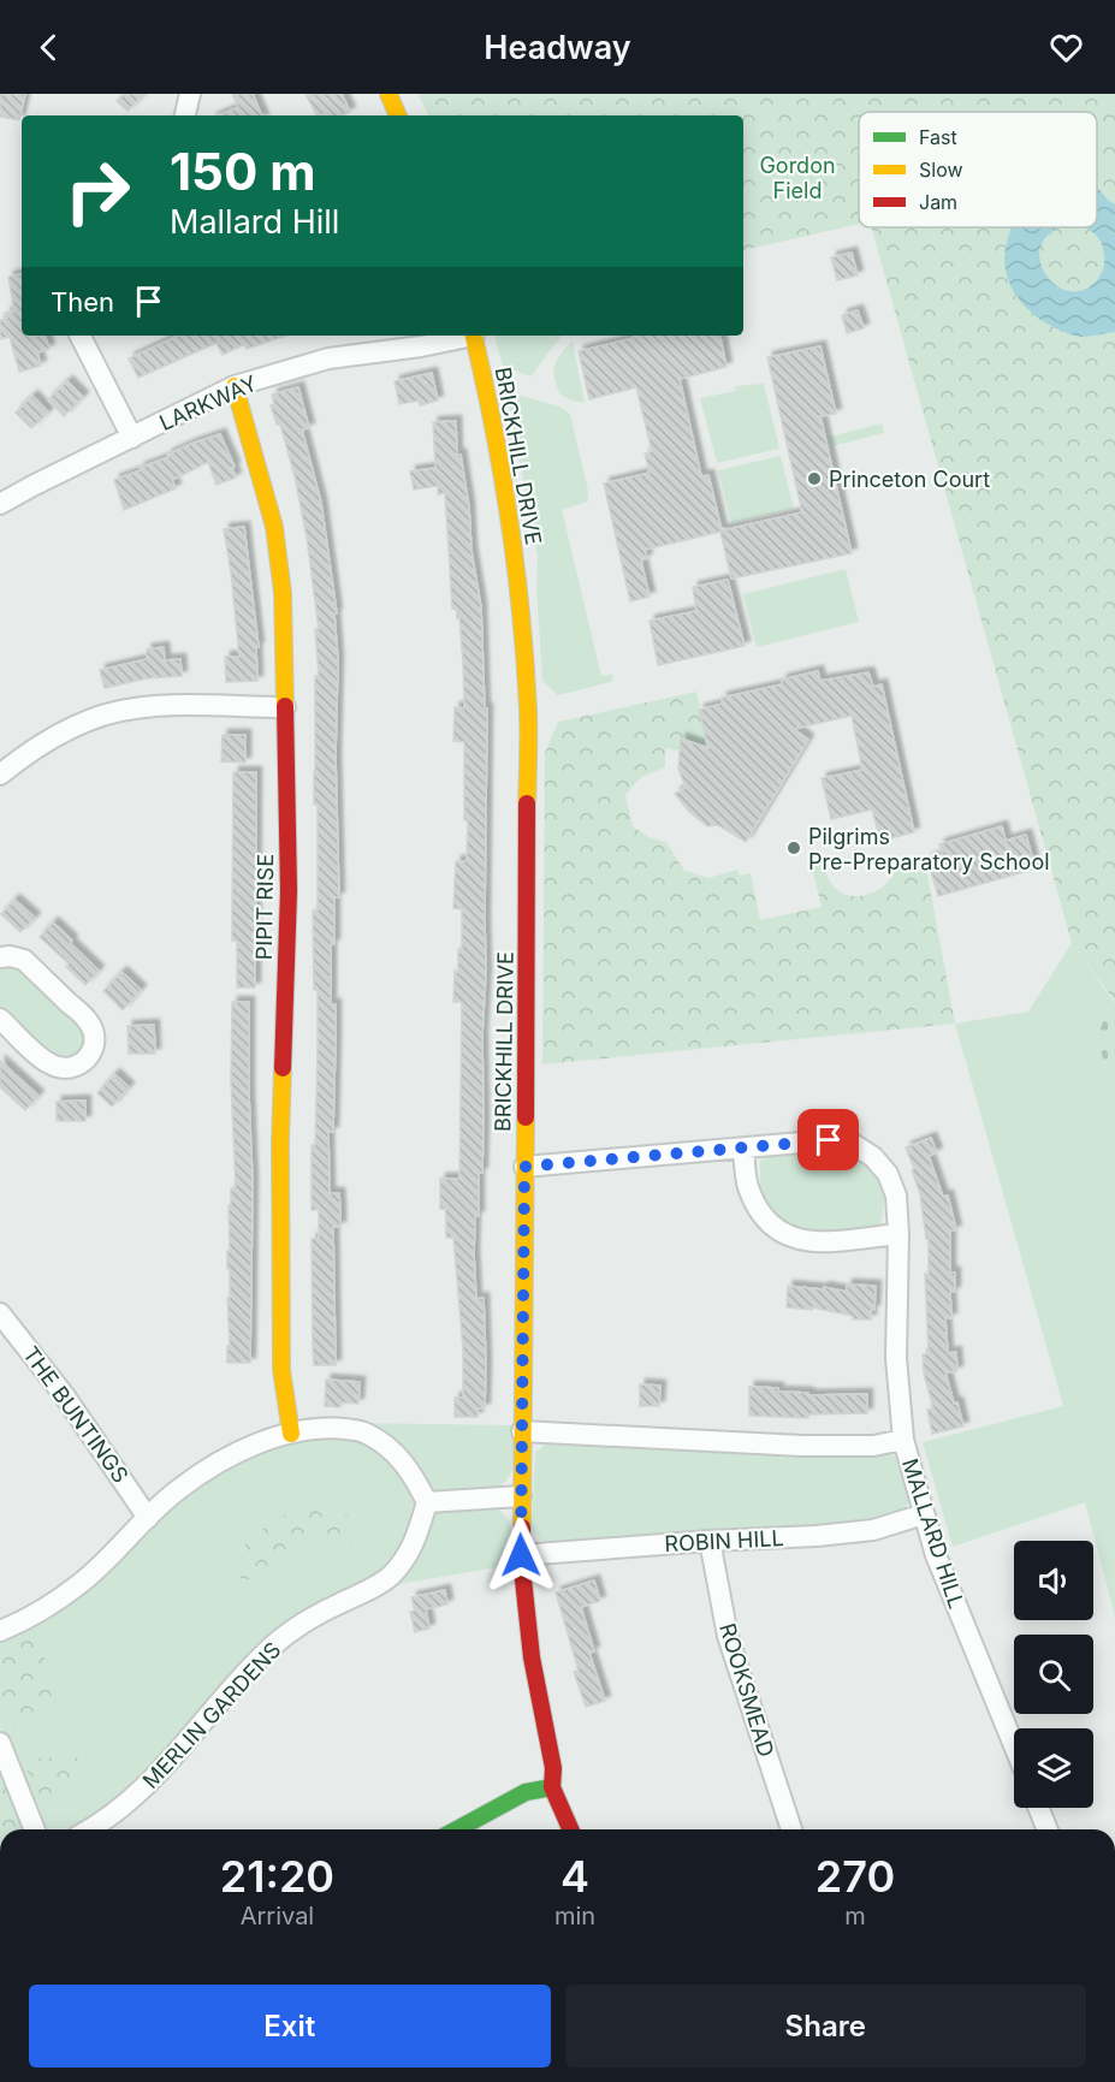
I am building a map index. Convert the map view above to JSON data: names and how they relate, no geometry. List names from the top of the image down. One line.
{"streets":{"street":["LARKWAY","BRICKHILL DRIVE","PIPIT RISE","THE BUNTINGS","MALLARD HILL","ROBIN HILL","ROOKSMEAD","MERLIN GARDENS"]},"crossings":[["LARKWAY","PIPIT RISE"],["BRICKHILL DRIVE","MALLARD HILL"],["BRICKHILL DRIVE","ROBIN HILL"],["MALLARD HILL","ROBIN HILL"],["ROBIN HILL","ROOKSMEAD"]],"parks":["Gordon Field"],"places":["Princeton Court","Pilgrims Pre-Preparatory School"],"legend":["Fast","Slow","Jam"],"page":{"header":"Headway","turn":["150 m","Mallard Hill"],"then":"Then","eta":["21:20","Arrival","4","min","270","m"],"buttons":["Exit","Share"]}}
